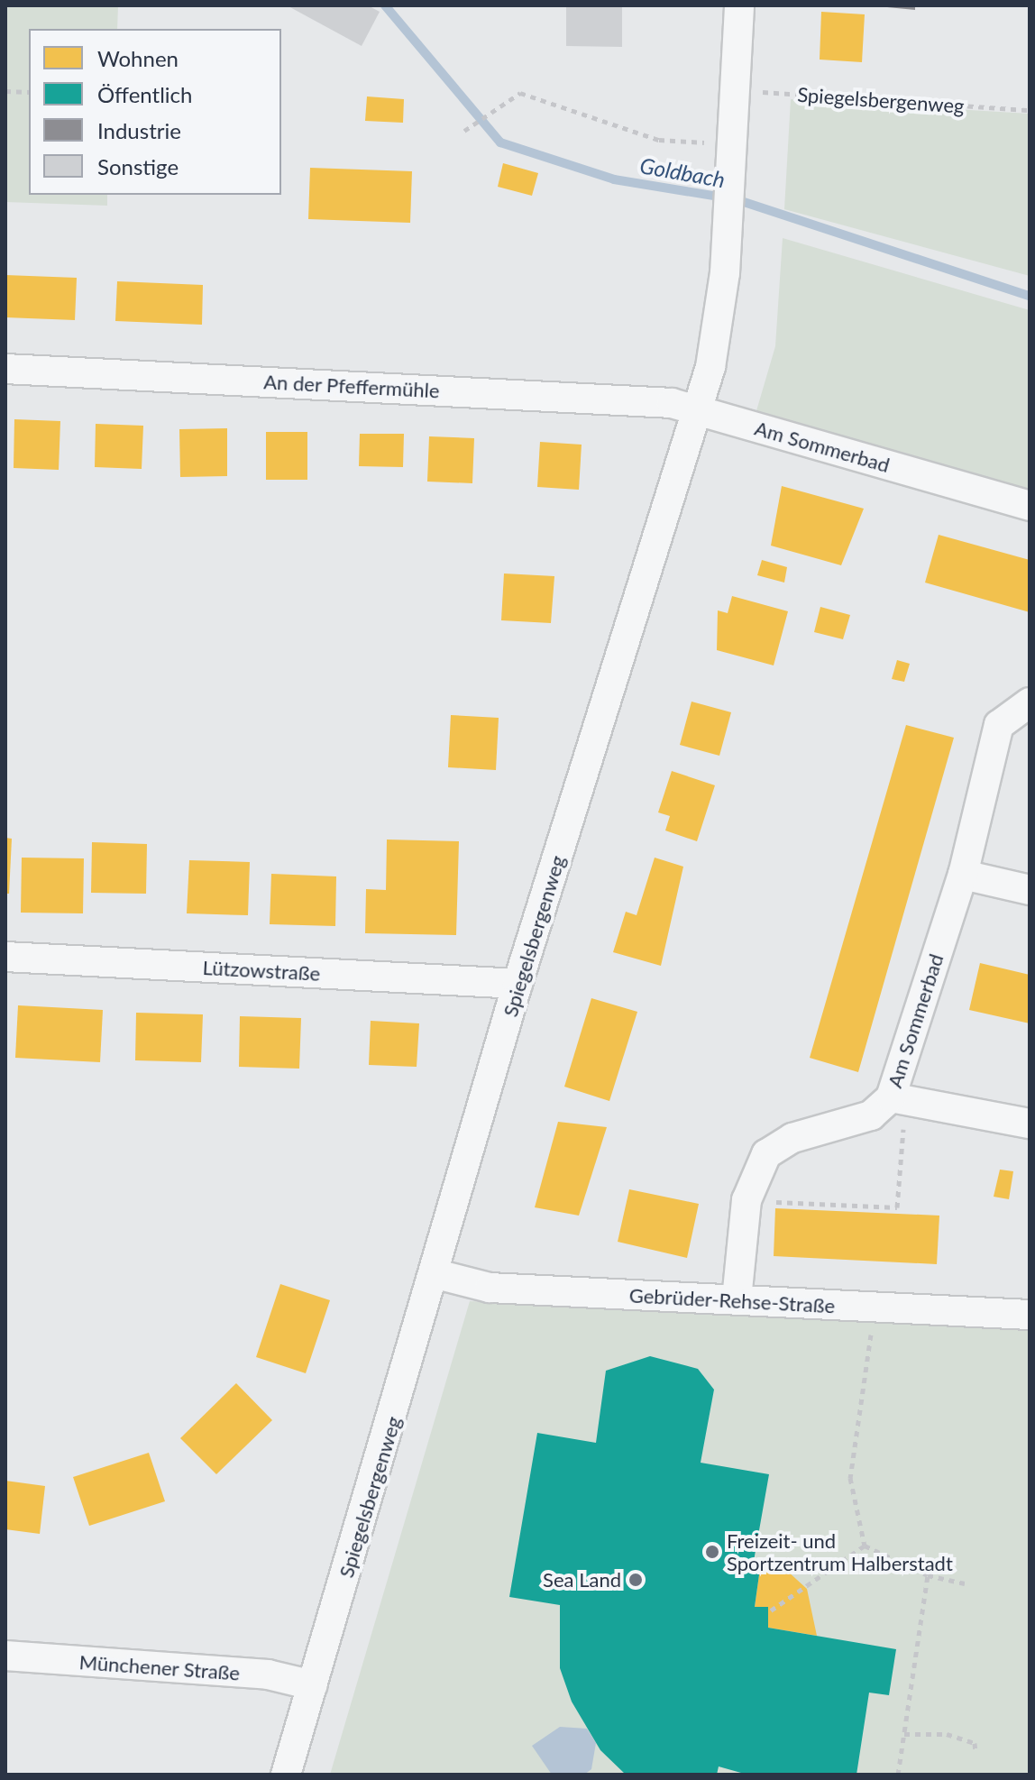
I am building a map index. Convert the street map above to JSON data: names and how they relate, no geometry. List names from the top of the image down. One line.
{"streets":{"street":["Spiegelsbergenweg","An der Pfeffermühle","Am Sommerbad","Lützowstraße","Gebrüder-Rehse-Straße","Münchener Straße"]},"crossings":[["Spiegelsbergenweg","An der Pfeffermühle"],["Spiegelsbergenweg","Am Sommerbad"],["Spiegelsbergenweg","Lützowstraße"],["Spiegelsbergenweg","Gebrüder-Rehse-Straße"],["Spiegelsbergenweg","Münchener Straße"],["An der Pfeffermühle","Am Sommerbad"],["Am Sommerbad","Gebrüder-Rehse-Straße"]],"water":["Goldbach"],"places":["Freizeit- und Sportzentrum Halberstadt","Sea Land"],"legend":["Wohnen","Öffentlich","Industrie","Sonstige"]}
